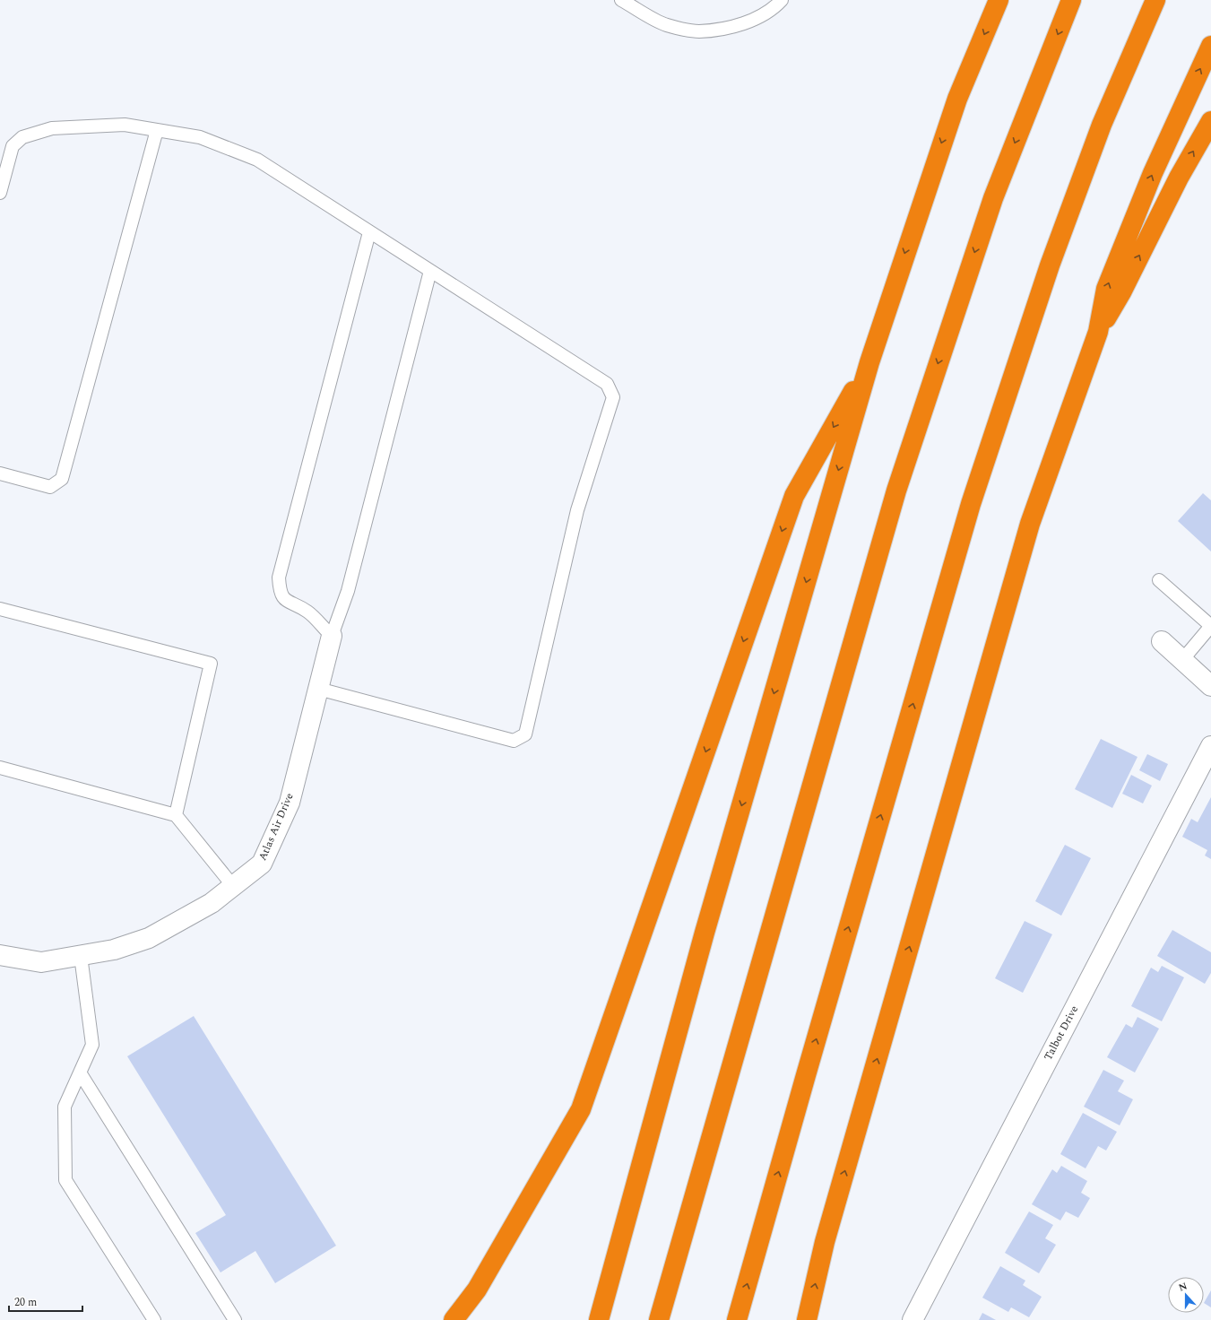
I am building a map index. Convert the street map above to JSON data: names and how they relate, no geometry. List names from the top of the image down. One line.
{"streets":{"street":["Atlas Air Drive","Talbot Drive"]},"scale_bar":"20 m","north":"top"}
